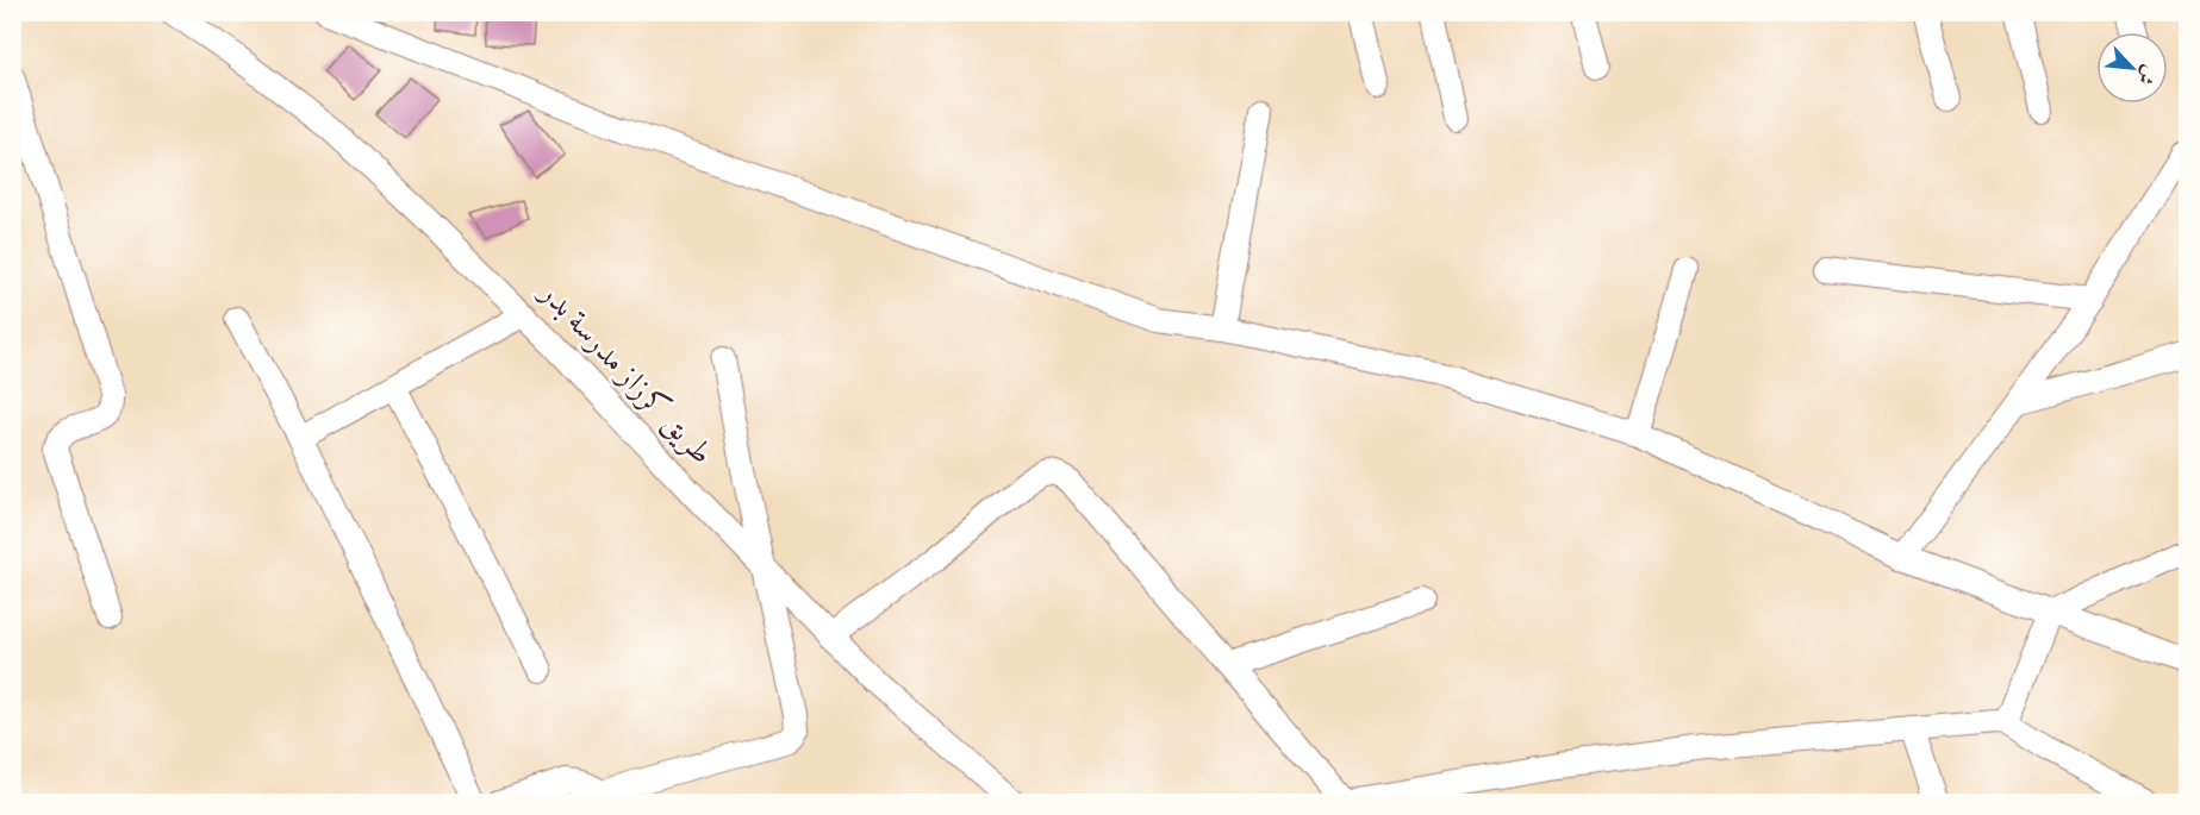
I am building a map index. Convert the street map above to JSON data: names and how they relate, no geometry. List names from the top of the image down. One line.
{"streets":{"street":["طريق كرزاز مدرسة بدر"]},"north":"bottom right"}
